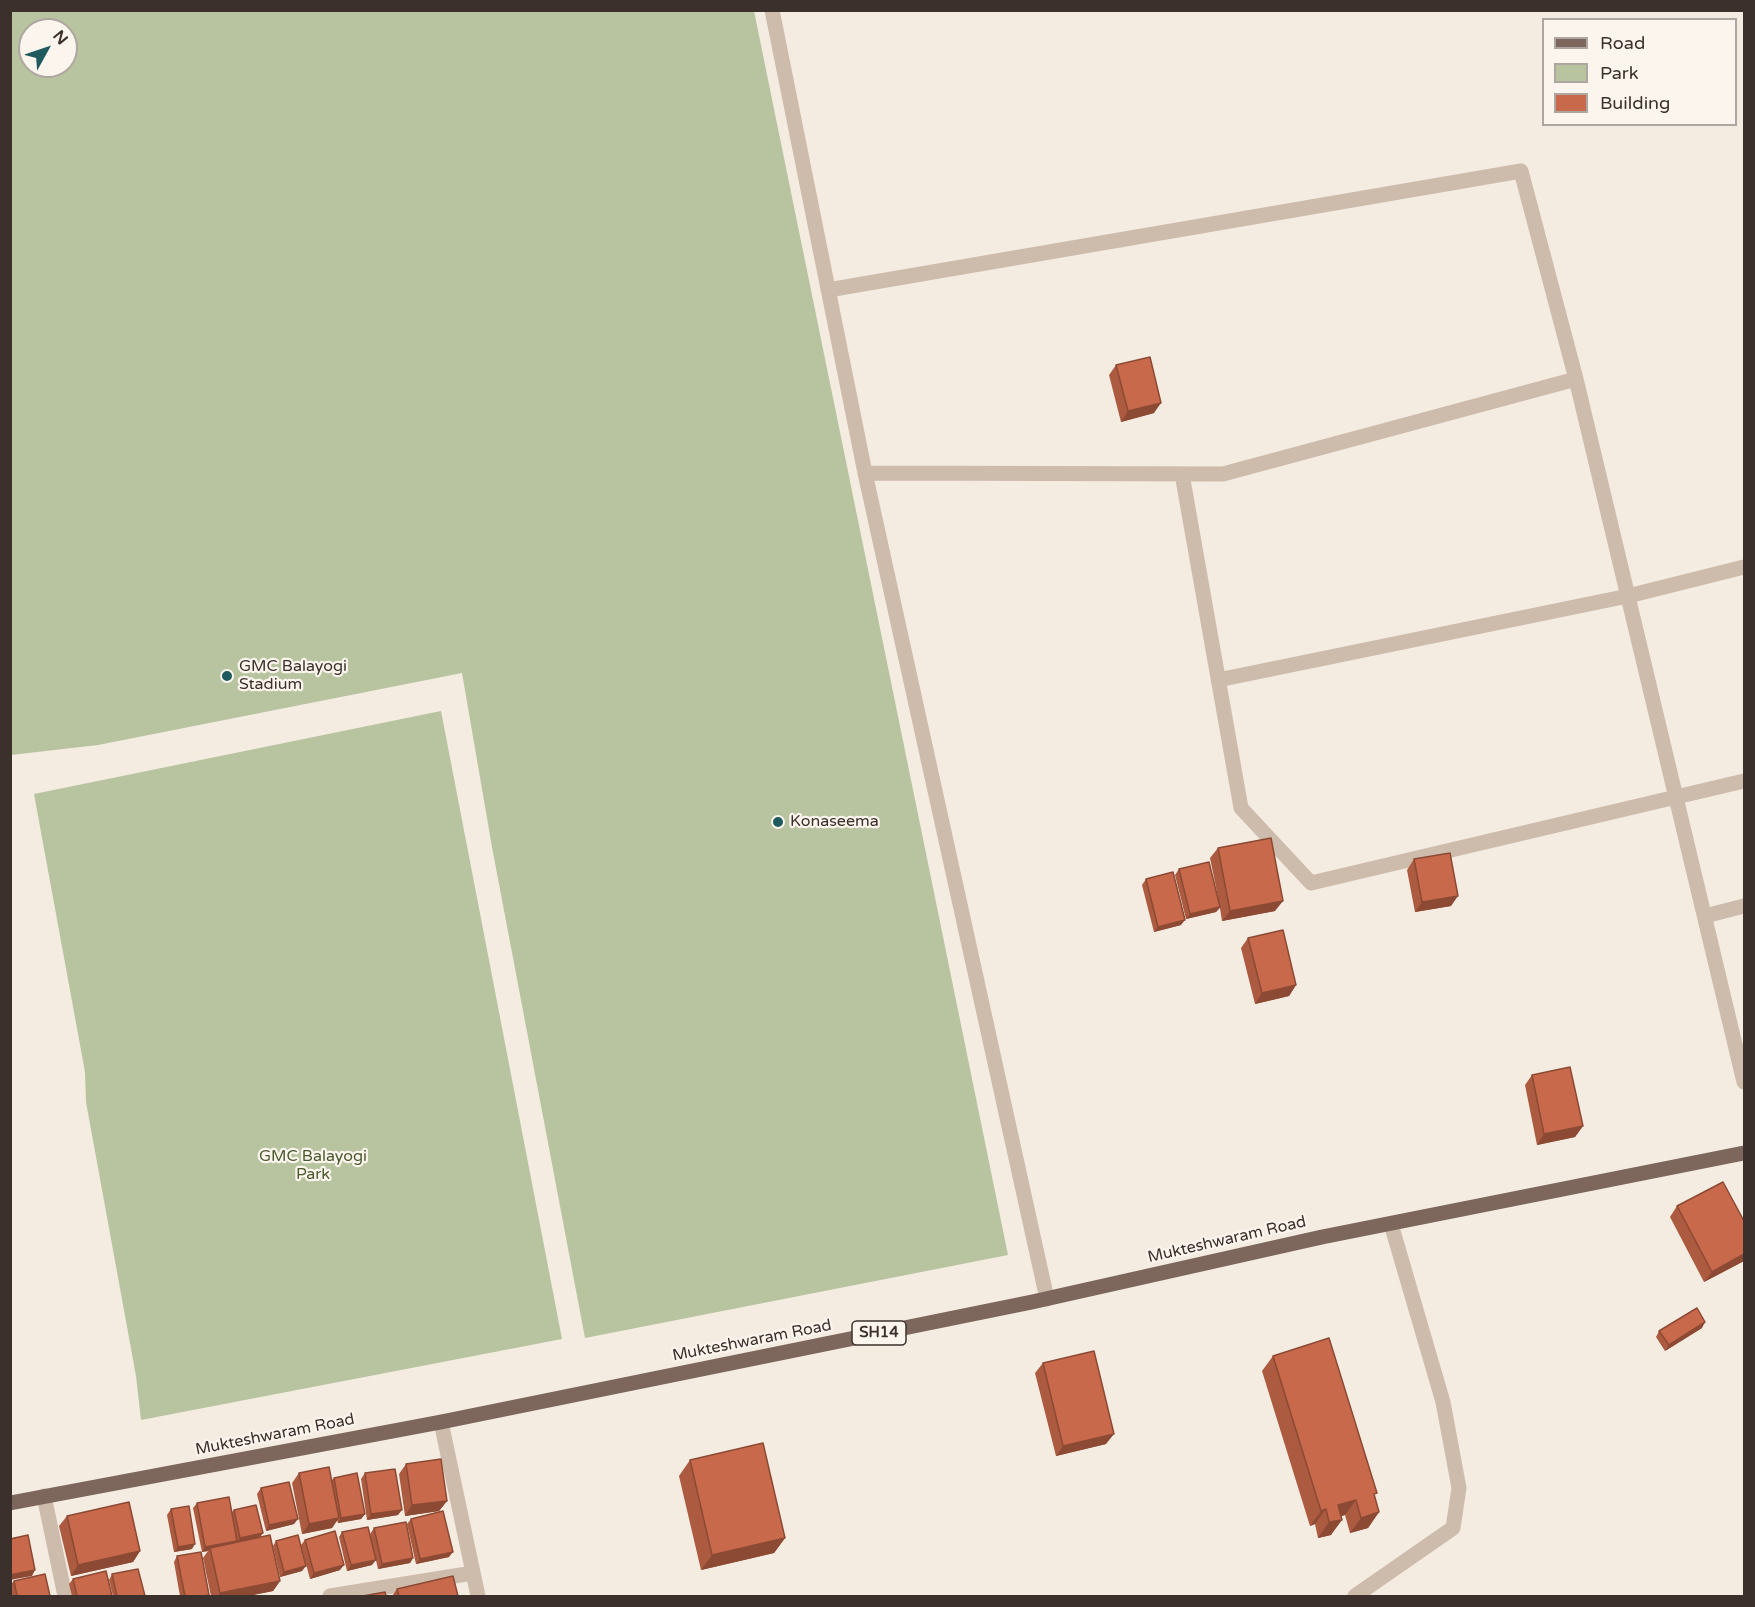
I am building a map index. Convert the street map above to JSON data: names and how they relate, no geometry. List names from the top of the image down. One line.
{"streets":{"main road":["Mukteshwaram Road","SH14"]},"parks":["GMC Balayogi Park"],"places":["GMC Balayogi Stadium","Konaseema"],"legend":["Road","Park","Building"],"north":"top right"}
